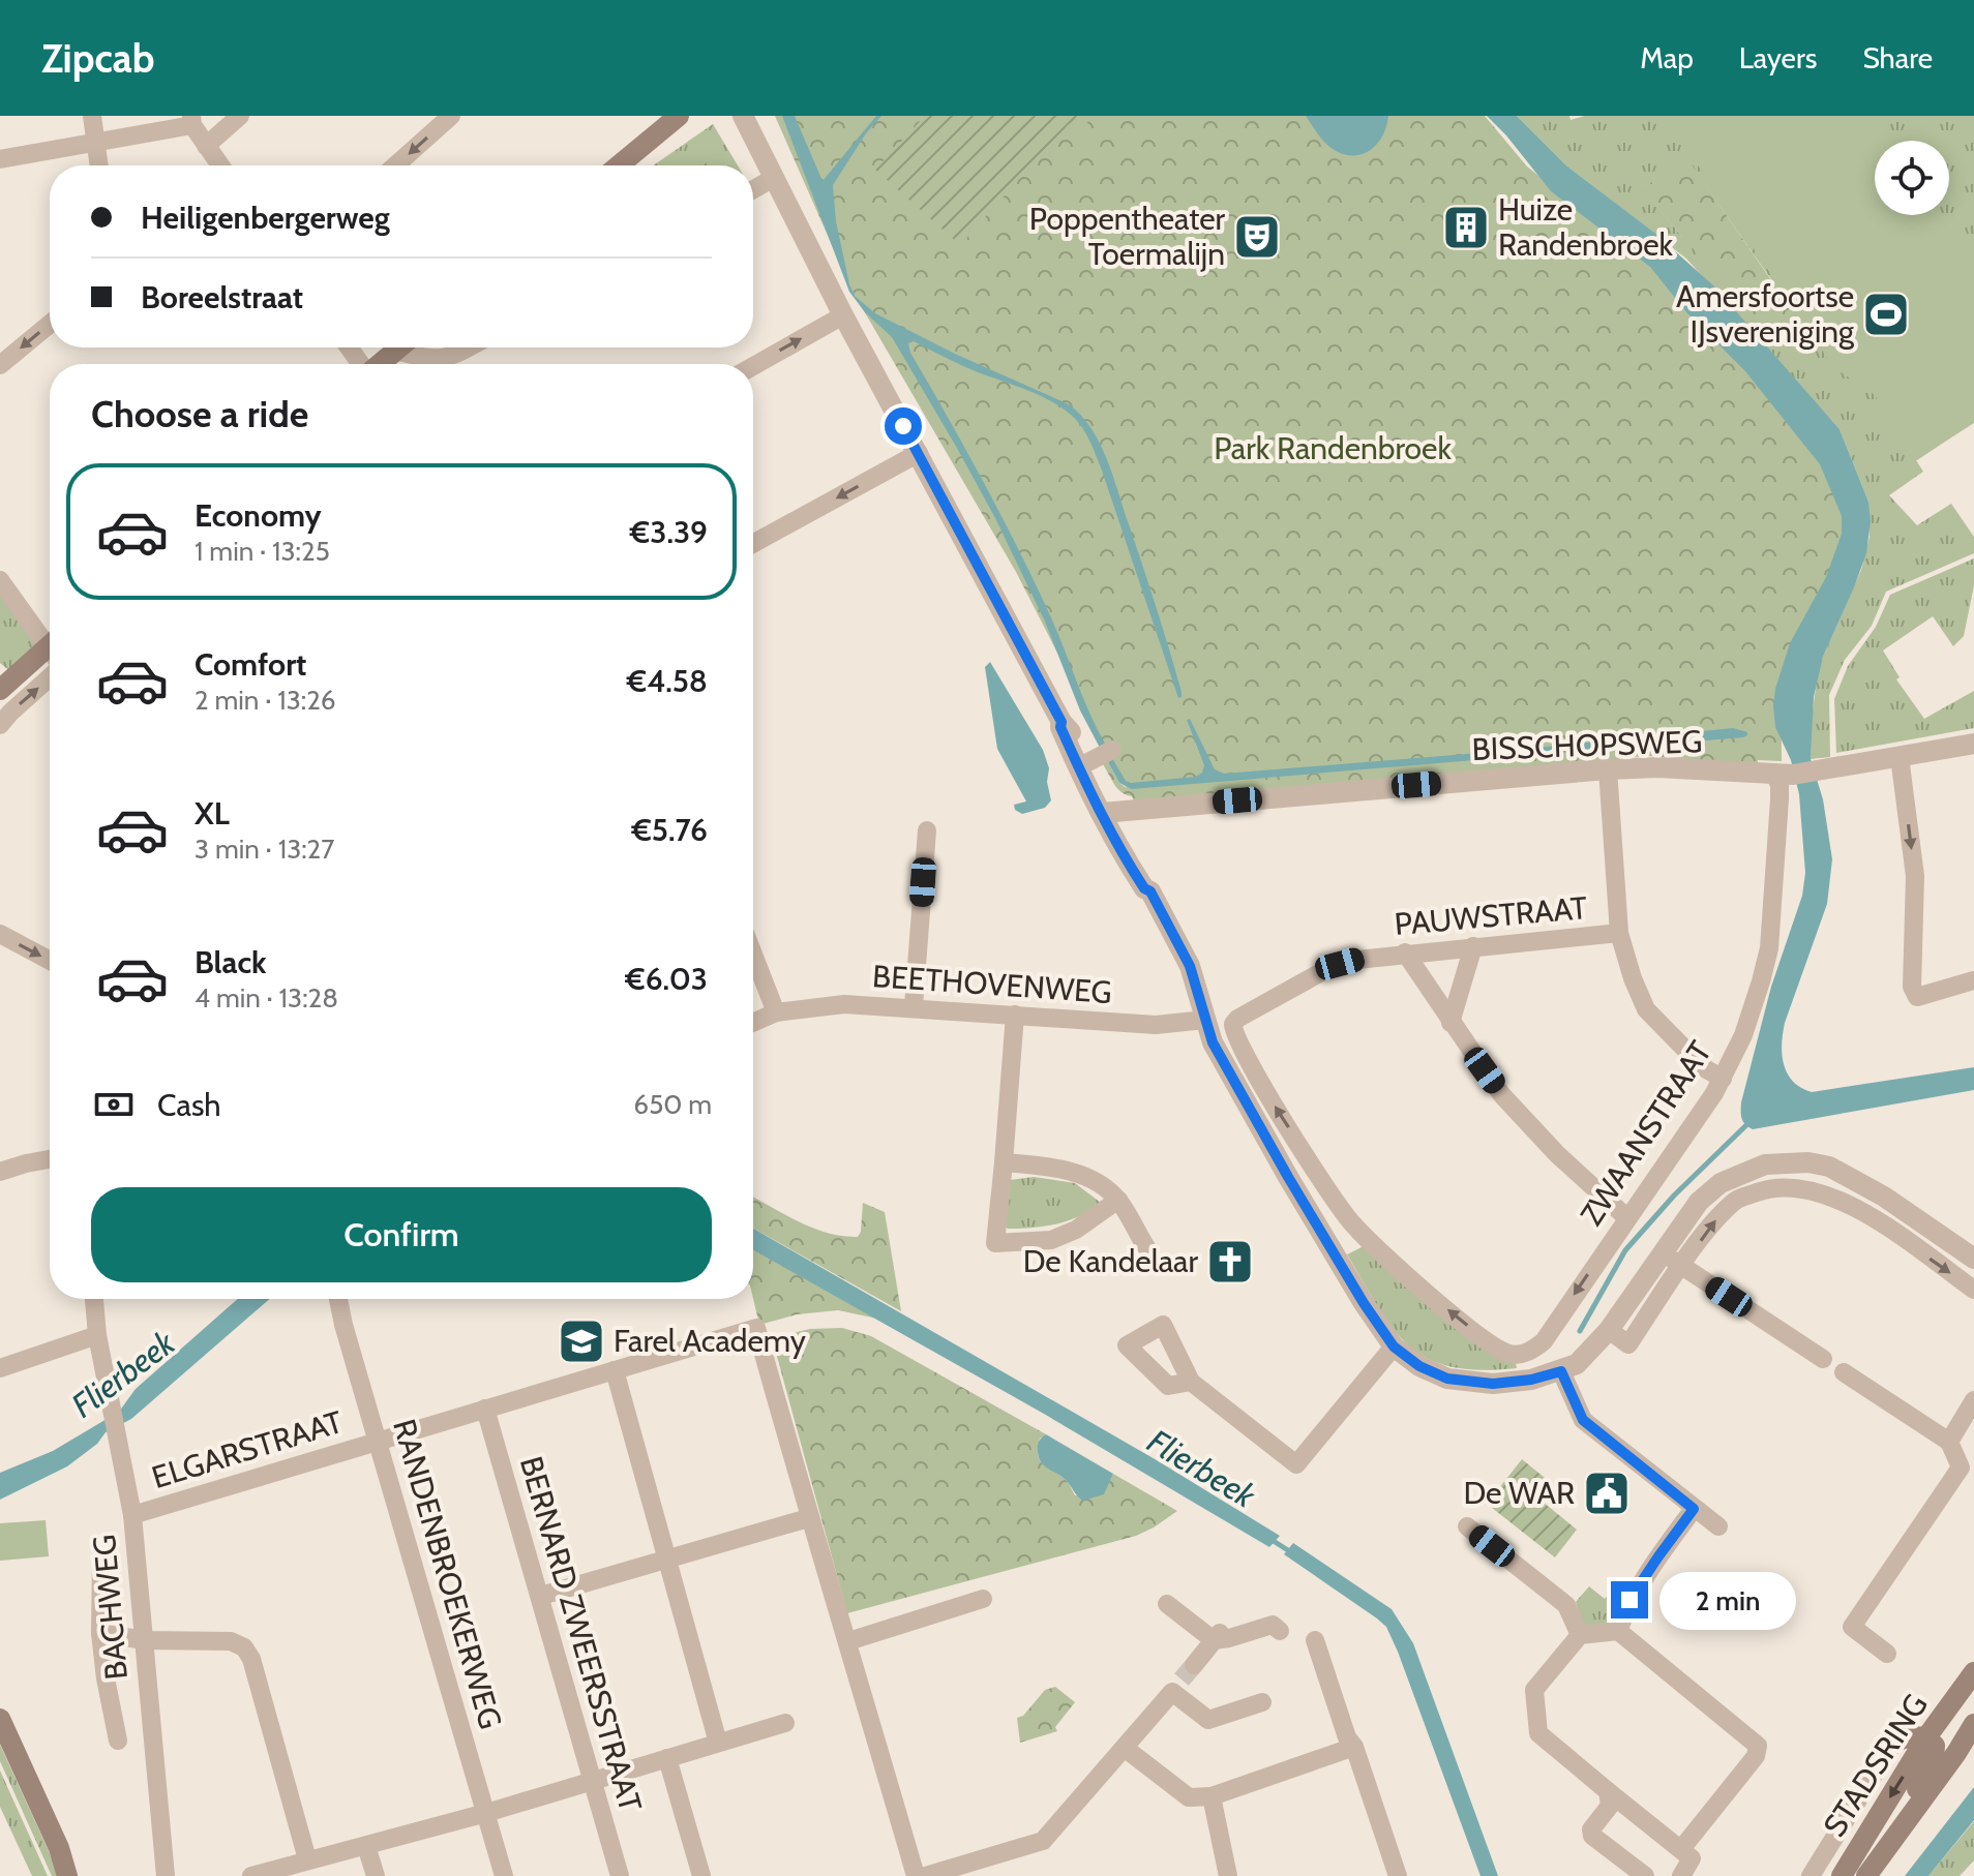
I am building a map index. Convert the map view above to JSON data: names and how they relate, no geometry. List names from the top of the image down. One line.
{"streets":{"main road":["STADSRING"],"street":["BISSCHOPSWEG","PAUWSTRAAT","BEETHOVENWEG","ZWAANSTRAAT","ELGARSTRAAT","RANDENBROEKERWEG","BACHWEG","BERNARD ZWEERSSTRAAT"]},"crossings":[["BISSCHOPSWEG","ZWAANSTRAAT"],["PAUWSTRAAT","ZWAANSTRAAT"],["ELGARSTRAAT","RANDENBROEKERWEG"],["ELGARSTRAAT","BACHWEG"],["ELGARSTRAAT","BERNARD ZWEERSSTRAAT"]],"water":["Flierbeek"],"parks":["Park Randenbroek"],"places":{"building":["Huize Randenbroek"],"theatre":["Poppentheater Toermalijn"],"sports":["Amersfoortse IJsvereniging"],"church":["De Kandelaar"],"school or university":["Farel Academy"],"public building":["De WAR"]},"page":{"header":"Zipcab","nav":["Map","Layers","Share"],"banner":["Heiligenbergerweg","Boreelstraat"],"heading":"Choose a ride","list":[{"name":"Economy","note":"1 min · 13:25","value":"€3.39"},{"name":"Comfort","note":"2 min · 13:26","value":"€4.58"},{"name":"XL","note":"3 min · 13:27","value":"€5.76"},{"name":"Black","note":"4 min · 13:28","value":"€6.03"}],"pay":["Cash","650 m"],"buttons":"Confirm","bubble":"2 min"}}
